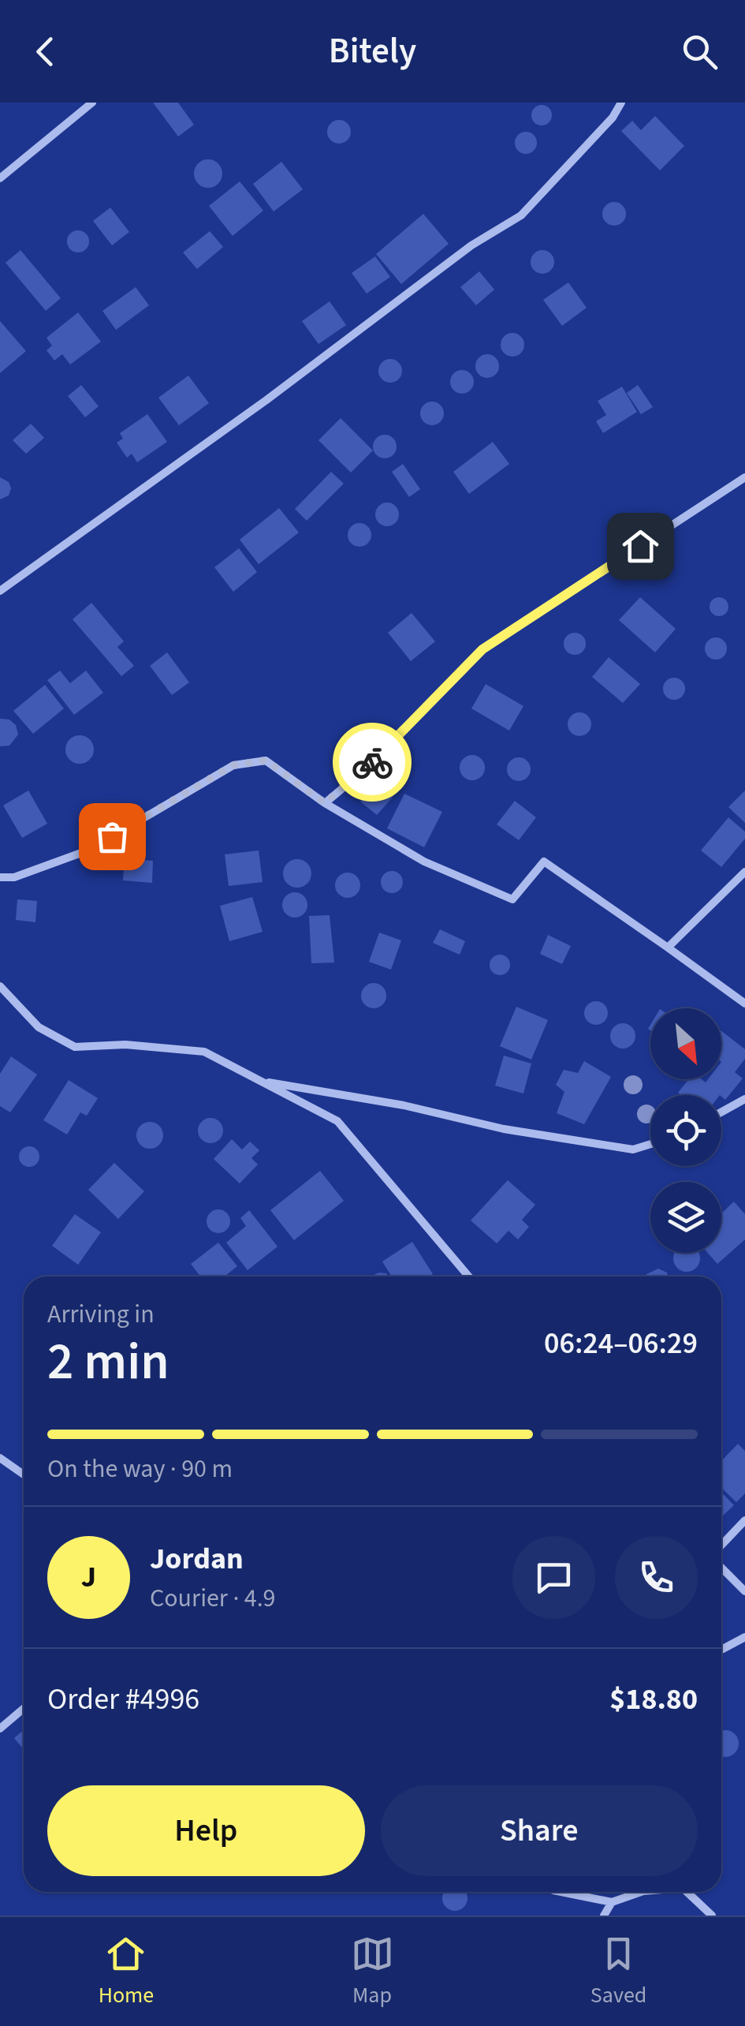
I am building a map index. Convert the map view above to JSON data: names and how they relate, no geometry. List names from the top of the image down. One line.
{"north":"bottom right","page":{"header":"Bitely","heading":["2 min","Arriving in","06:24–06:29"],"panel":["Jordan","Courier · 4.9","Order #4996","$18.80"],"bar":"On the way · 90 m","round":"J","buttons":["Help","Share"],"tabs":["Home","Map","Saved"]}}
